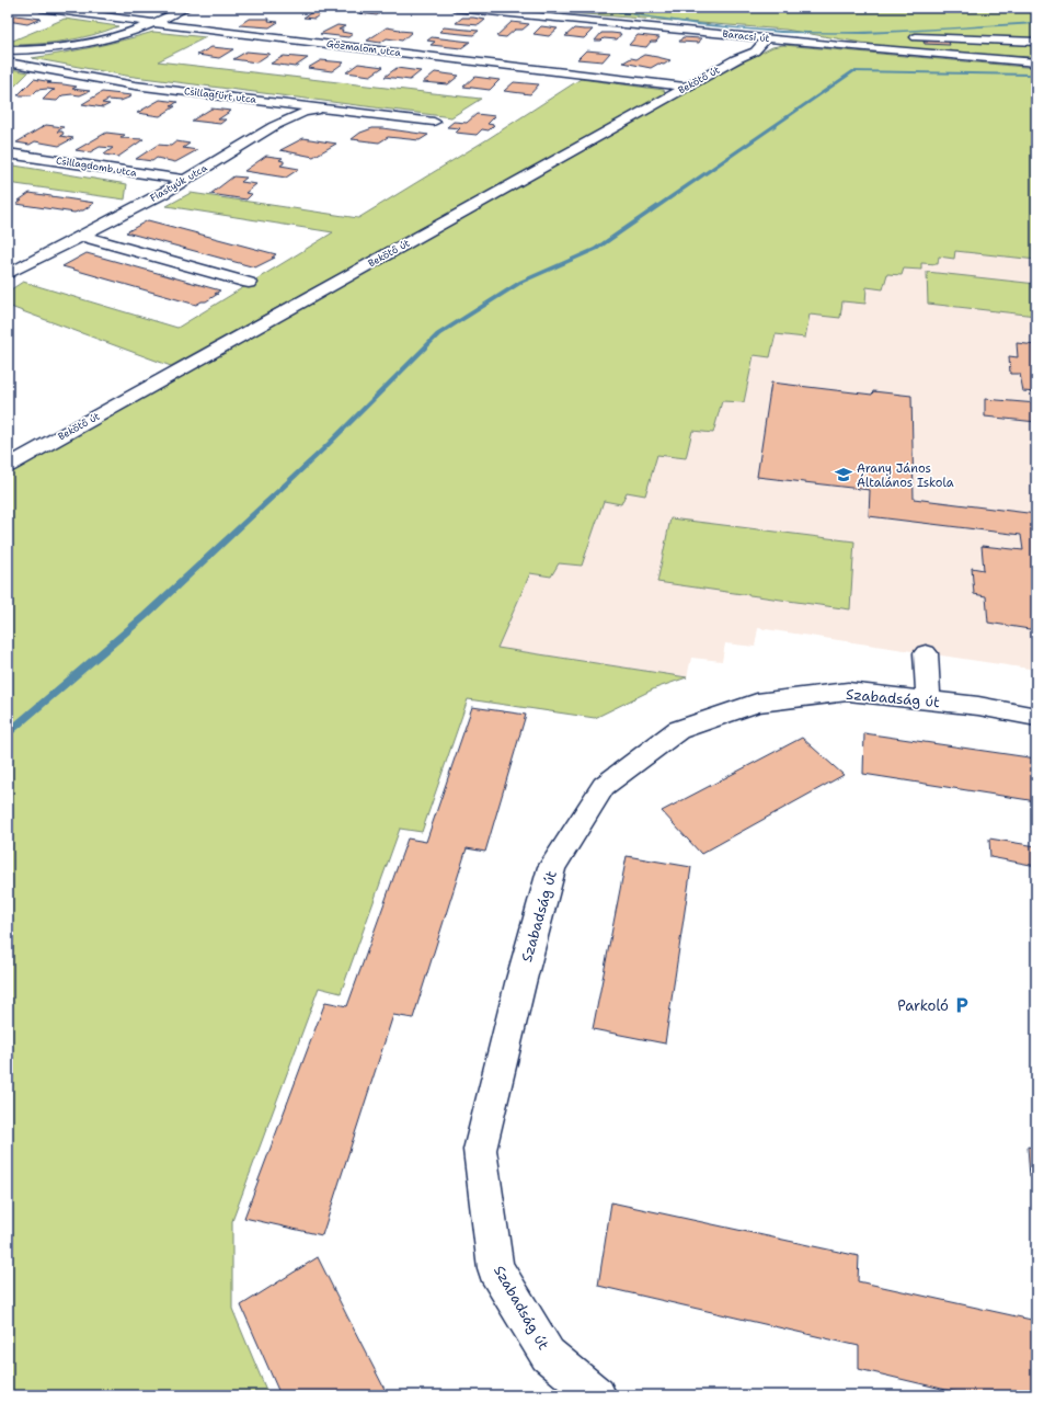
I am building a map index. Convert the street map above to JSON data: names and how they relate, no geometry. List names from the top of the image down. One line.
{"streets":{"street":["Baracsi út","Gőzmalom utca","Bekötő út","Csillagfürt utca","Csillagdomb utca","Fiastyúk utca","Szabadság út"]},"crossings":[["Baracsi út","Bekötő út"],["Gőzmalom utca","Bekötő út"],["Csillagfürt utca","Fiastyúk utca"],["Csillagdomb utca","Fiastyúk utca"]],"places":{"school or university":["Arany János Általános Iskola"],"parking":["Parkoló"]}}
